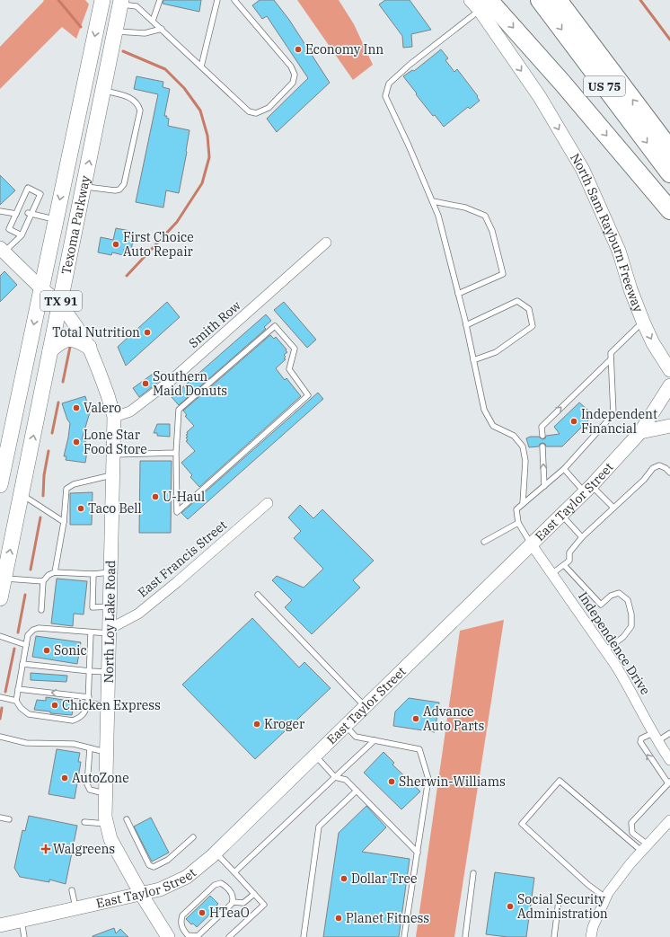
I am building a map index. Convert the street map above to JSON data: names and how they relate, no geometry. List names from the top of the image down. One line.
{"streets":{"highway":["US 75"],"main road":["Texoma Parkway","North Sam Rayburn Freeway","TX 91","East Taylor Street","North Loy Lake Road"],"street":["Smith Row","East Francis Street","Independence Drive"]},"crossings":[["Texoma Parkway","North Loy Lake Road"],["Smith Row","North Loy Lake Road"],["East Taylor Street","North Loy Lake Road"],["East Taylor Street","Independence Drive"],["East Francis Street","North Loy Lake Road"]],"one_way":["North Sam Rayburn Freeway"],"places":{"other":["Economy Inn","First Choice Auto Repair","Total Nutrition","Southern Maid Donuts","Valero","Independent Financial","Lone Star Food Store","U-Haul","Taco Bell","Sonic","Chicken Express","Advance Auto Parts","Kroger","AutoZone","Sherwin-Williams","Dollar Tree","Social Security Administration","HTeaO","Planet Fitness"],"health":["Walgreens"]}}
